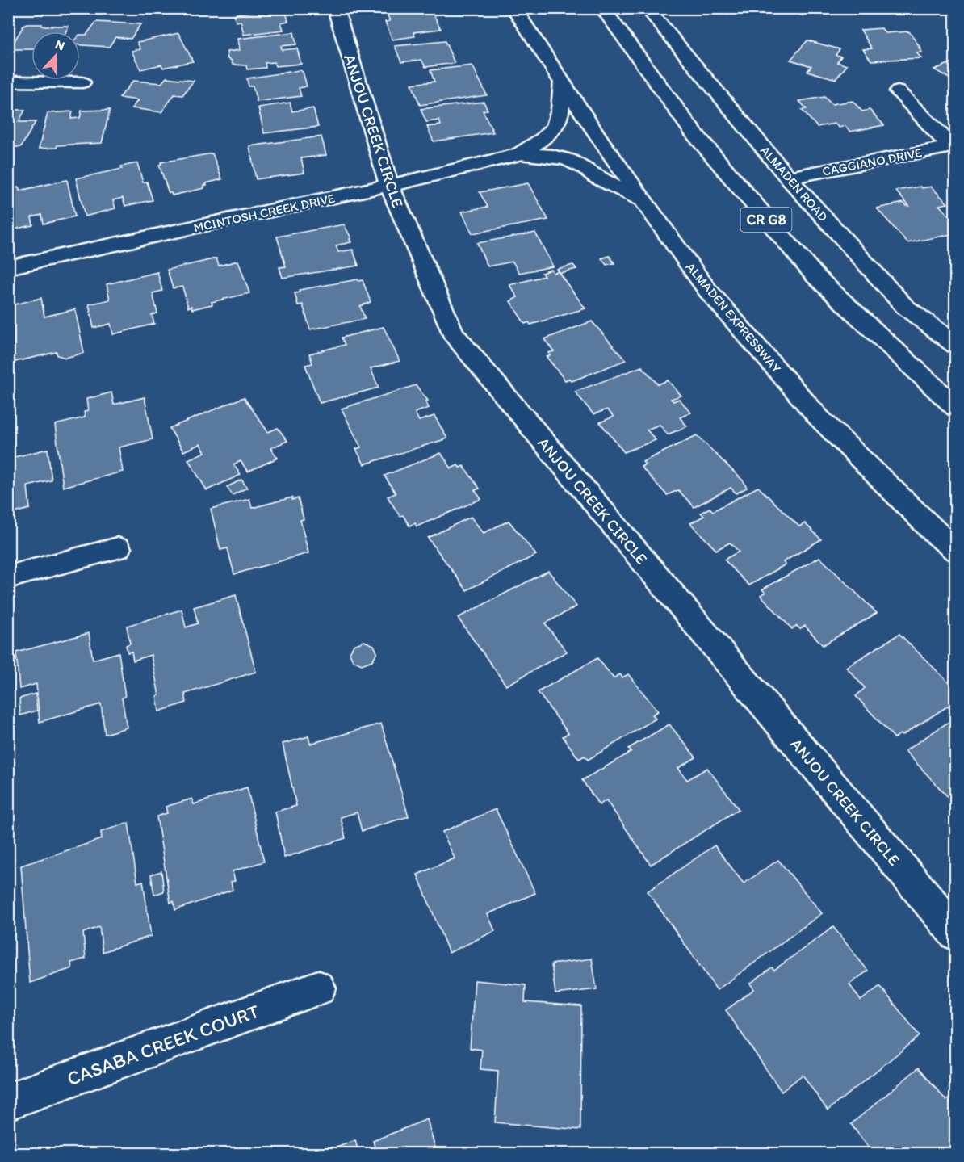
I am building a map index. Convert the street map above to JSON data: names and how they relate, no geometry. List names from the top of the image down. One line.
{"streets":{"street":["ANJOU CREEK CIRCLE","CAGGIANO DRIVE","ALMADEN ROAD","MCINTOSH CREEK DRIVE","CR G8","ALMADEN EXPRESSWAY","CASABA CREEK COURT"]},"crossings":[["ANJOU CREEK CIRCLE","MCINTOSH CREEK DRIVE"],["CAGGIANO DRIVE","ALMADEN ROAD"]],"north":"top"}
